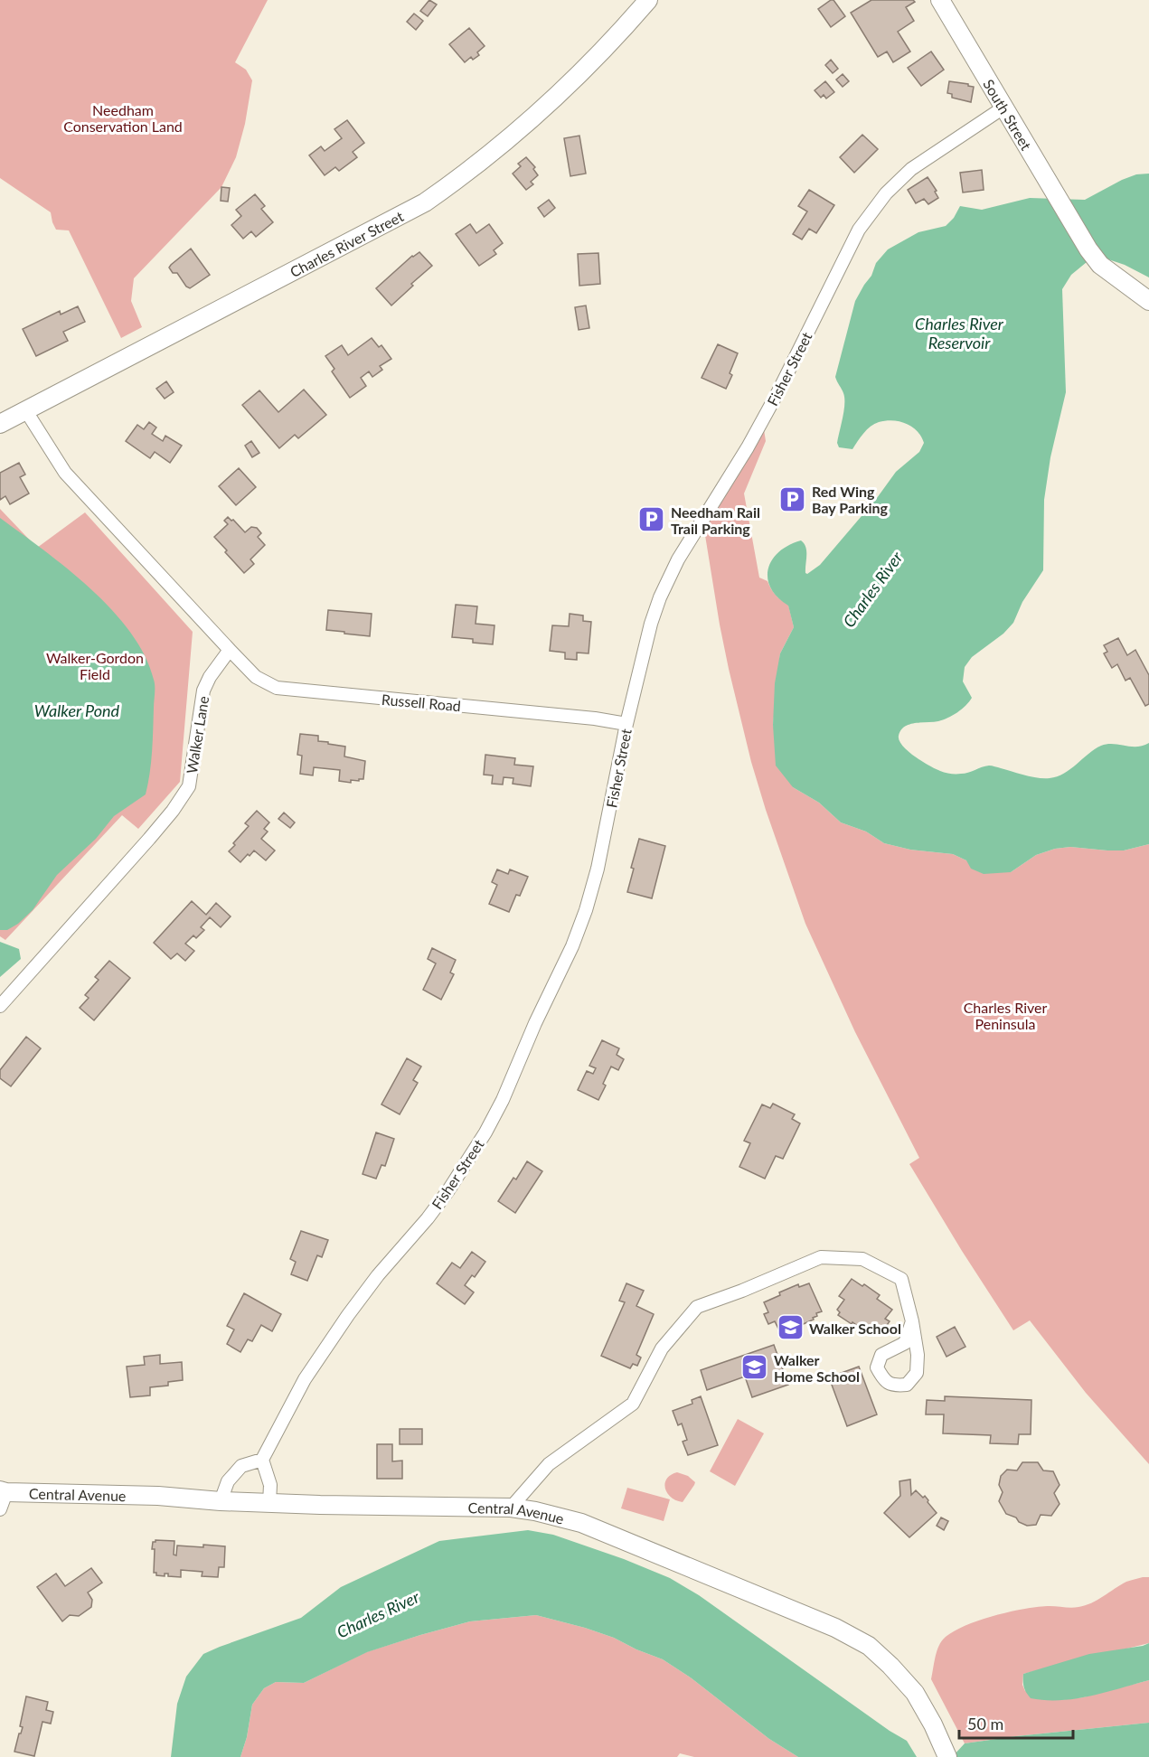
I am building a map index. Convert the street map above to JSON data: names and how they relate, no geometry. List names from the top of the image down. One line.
{"streets":{"street":["South Street","Charles River Street","Fisher Street","Russell Road","Walker Lane","Central Avenue"]},"crossings":[["South Street","Fisher Street"],["Fisher Street","Russell Road"],["Russell Road","Walker Lane"]],"water":["Charles River Reservoir","Charles River","Walker Pond"],"parks":["Needham Conservation Land","Walker-Gordon Field","Charles River Peninsula"],"places":{"parking":["Red Wing Bay Parking","Needham Rail Trail Parking"],"school or university":["Walker School","Walker Home School"]},"scale_bar":"50 m"}
